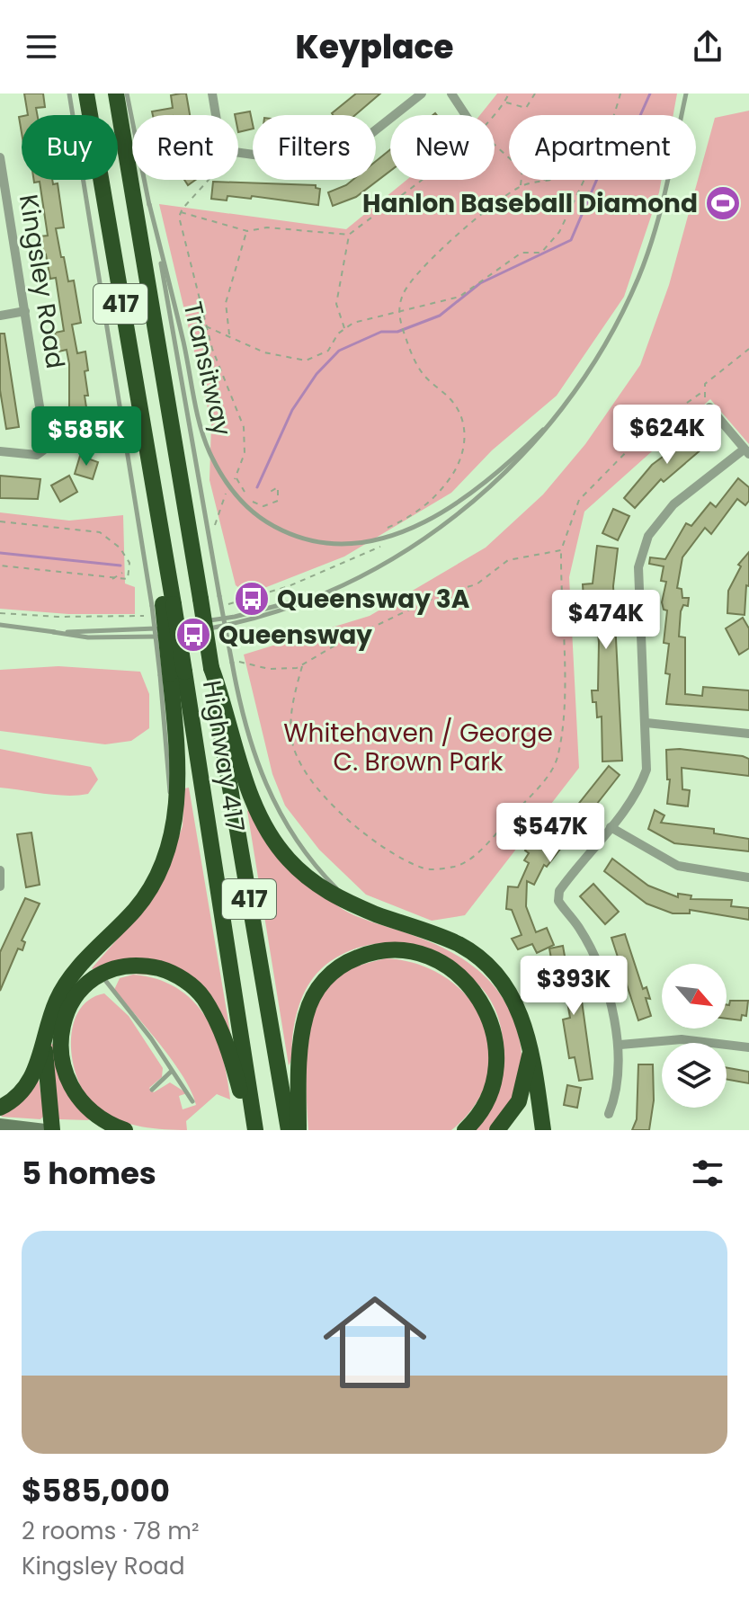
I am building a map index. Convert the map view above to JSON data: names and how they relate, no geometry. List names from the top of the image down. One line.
{"streets":{"highway":["417","Highway 417"],"street":["Kingsley Road"],"lane":["Transitway"]},"parks":["Whitehaven / George C. Brown Park"],"places":{"sports":["Hanlon Baseball Diamond"],"bus stop":["Queensway 3A","Queensway"]},"north":"bottom right","page":{"header":"Keyplace","chip":["Buy","Rent","Filters","New","Apartment"],"price":["$624K","$585K","$474K","$547K","$393K"],"heading":"5 homes","list":[{"name":"$585,000","note":"2 rooms · 78 m² · Kingsley Road"}]}}
